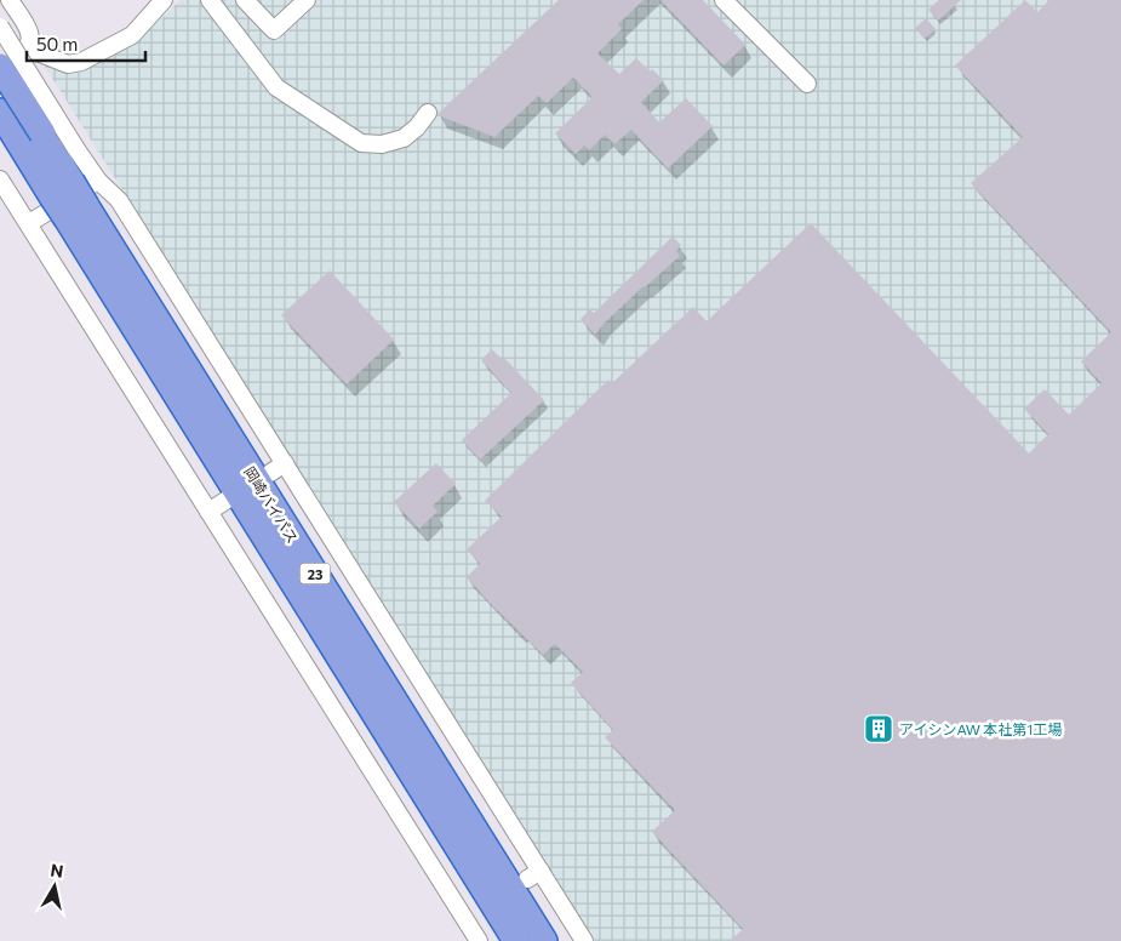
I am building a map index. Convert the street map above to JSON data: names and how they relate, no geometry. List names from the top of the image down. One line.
{"streets":{"highway":["岡崎バイパス","23"]},"places":{"building":["アイシンAW 本社第1工場"]},"scale_bar":"50 m","north":"top"}
